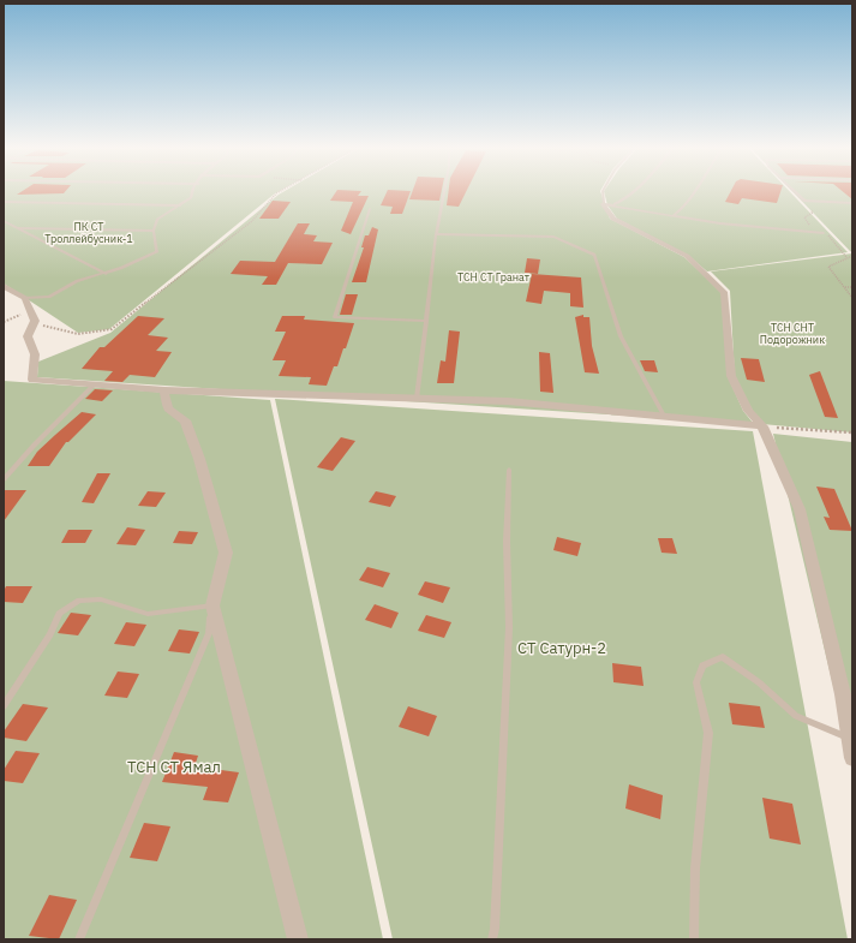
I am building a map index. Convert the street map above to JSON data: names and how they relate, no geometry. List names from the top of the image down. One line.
{"parks":["ПК СТ Троллейбусник-1","ТСН СТ Гранат","ТСН СНТ Подорожник","СТ Сатурн-2","ТСН СТ Ямал"]}
